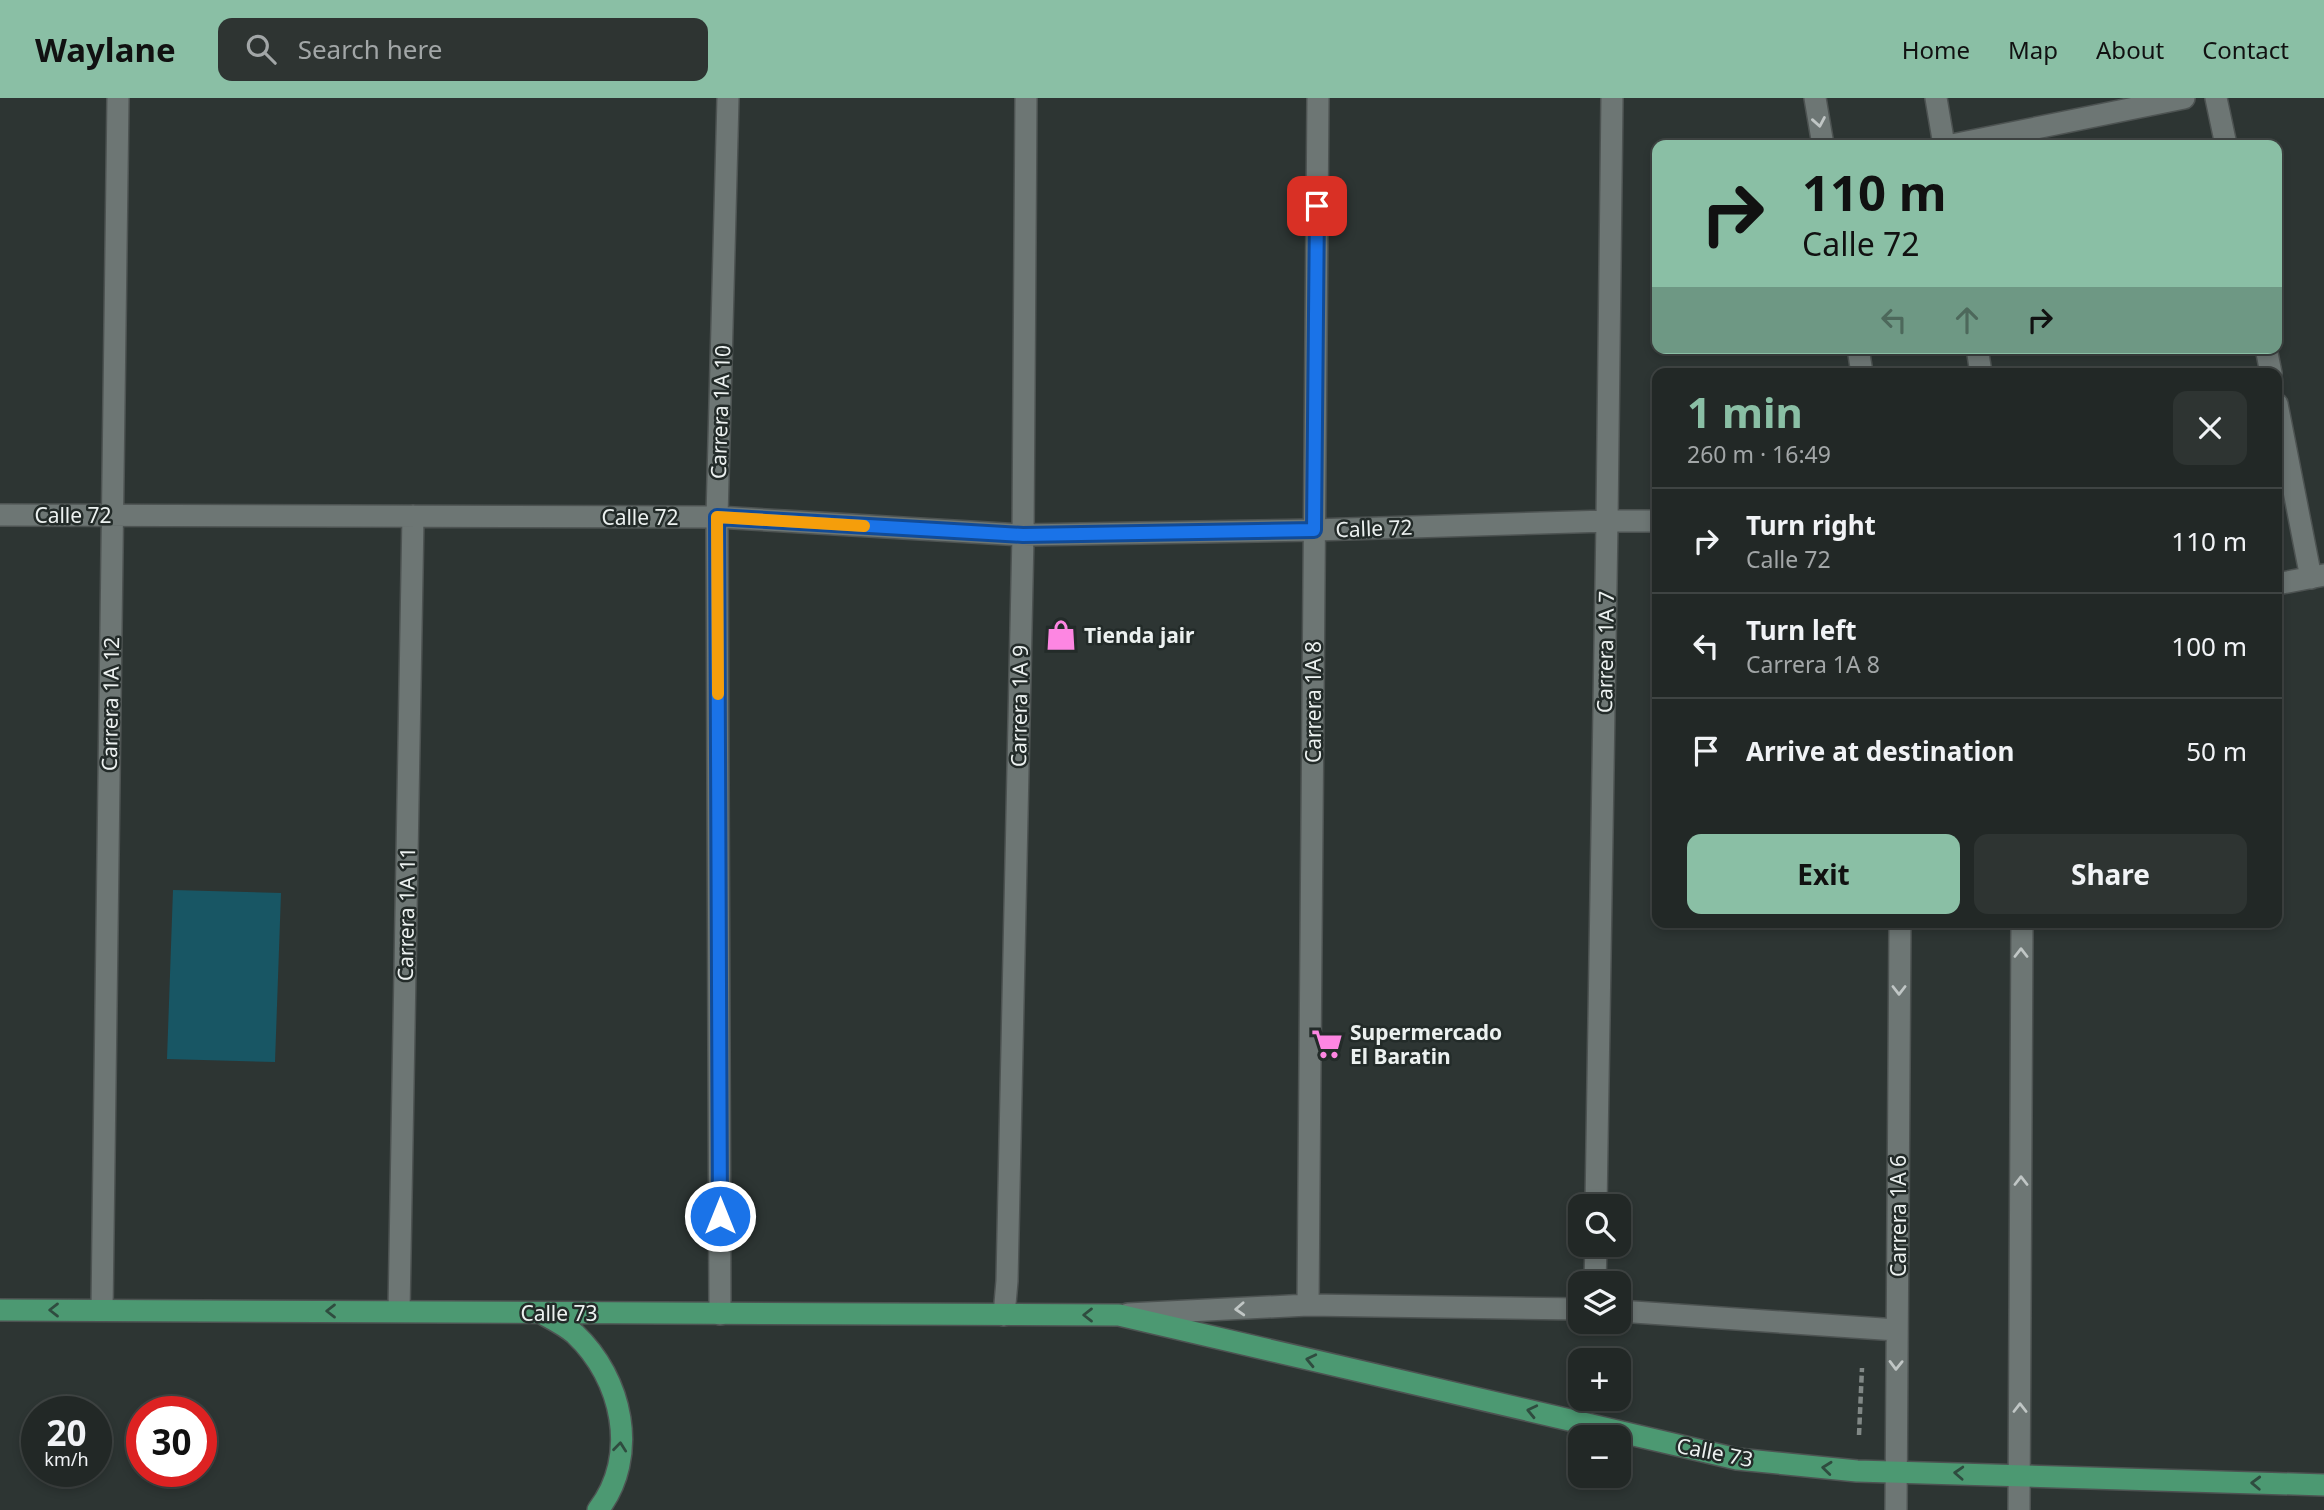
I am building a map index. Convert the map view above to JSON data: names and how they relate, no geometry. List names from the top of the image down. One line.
{"streets":{"main road":["Calle 73"],"street":["Carrera 1A 10","Calle 72","Carrera 1A 7","Carrera 1A 8","Carrera 1A 12","Carrera 1A 9","Carrera 1A 11","Carrera 1A 6"]},"crossings":[["Carrera 1A 10","Calle 72"],["Carrera 1A 10","Calle 73"],["Calle 72","Carrera 1A 7"],["Calle 72","Carrera 1A 8"],["Calle 72","Carrera 1A 12"],["Calle 72","Carrera 1A 9"],["Calle 72","Carrera 1A 11"],["Carrera 1A 8","Calle 73"],["Carrera 1A 12","Calle 73"],["Carrera 1A 9","Calle 73"],["Carrera 1A 11","Calle 73"],["Carrera 1A 6","Calle 73"]],"one_way":["Calle 73"],"places":{"shop":["Tienda jair"],"supermarket":["Supermercado El Baratin"]},"page":{"header":"Waylane","search":"Search here","nav":["Home","Map","About","Contact"],"turn":["110 m","Calle 72"],"heading":["1 min","260 m · 16:49"],"list":[{"name":"Turn right","note":"Calle 72","value":"110 m"},{"name":"Turn left","note":"Carrera 1A 8","value":"100 m"},{"name":"Arrive at destination","value":"50 m"}],"buttons":["Exit","Share"],"map_buttons":["+","−"],"speed":"20 km/h","limit":"30"}}
